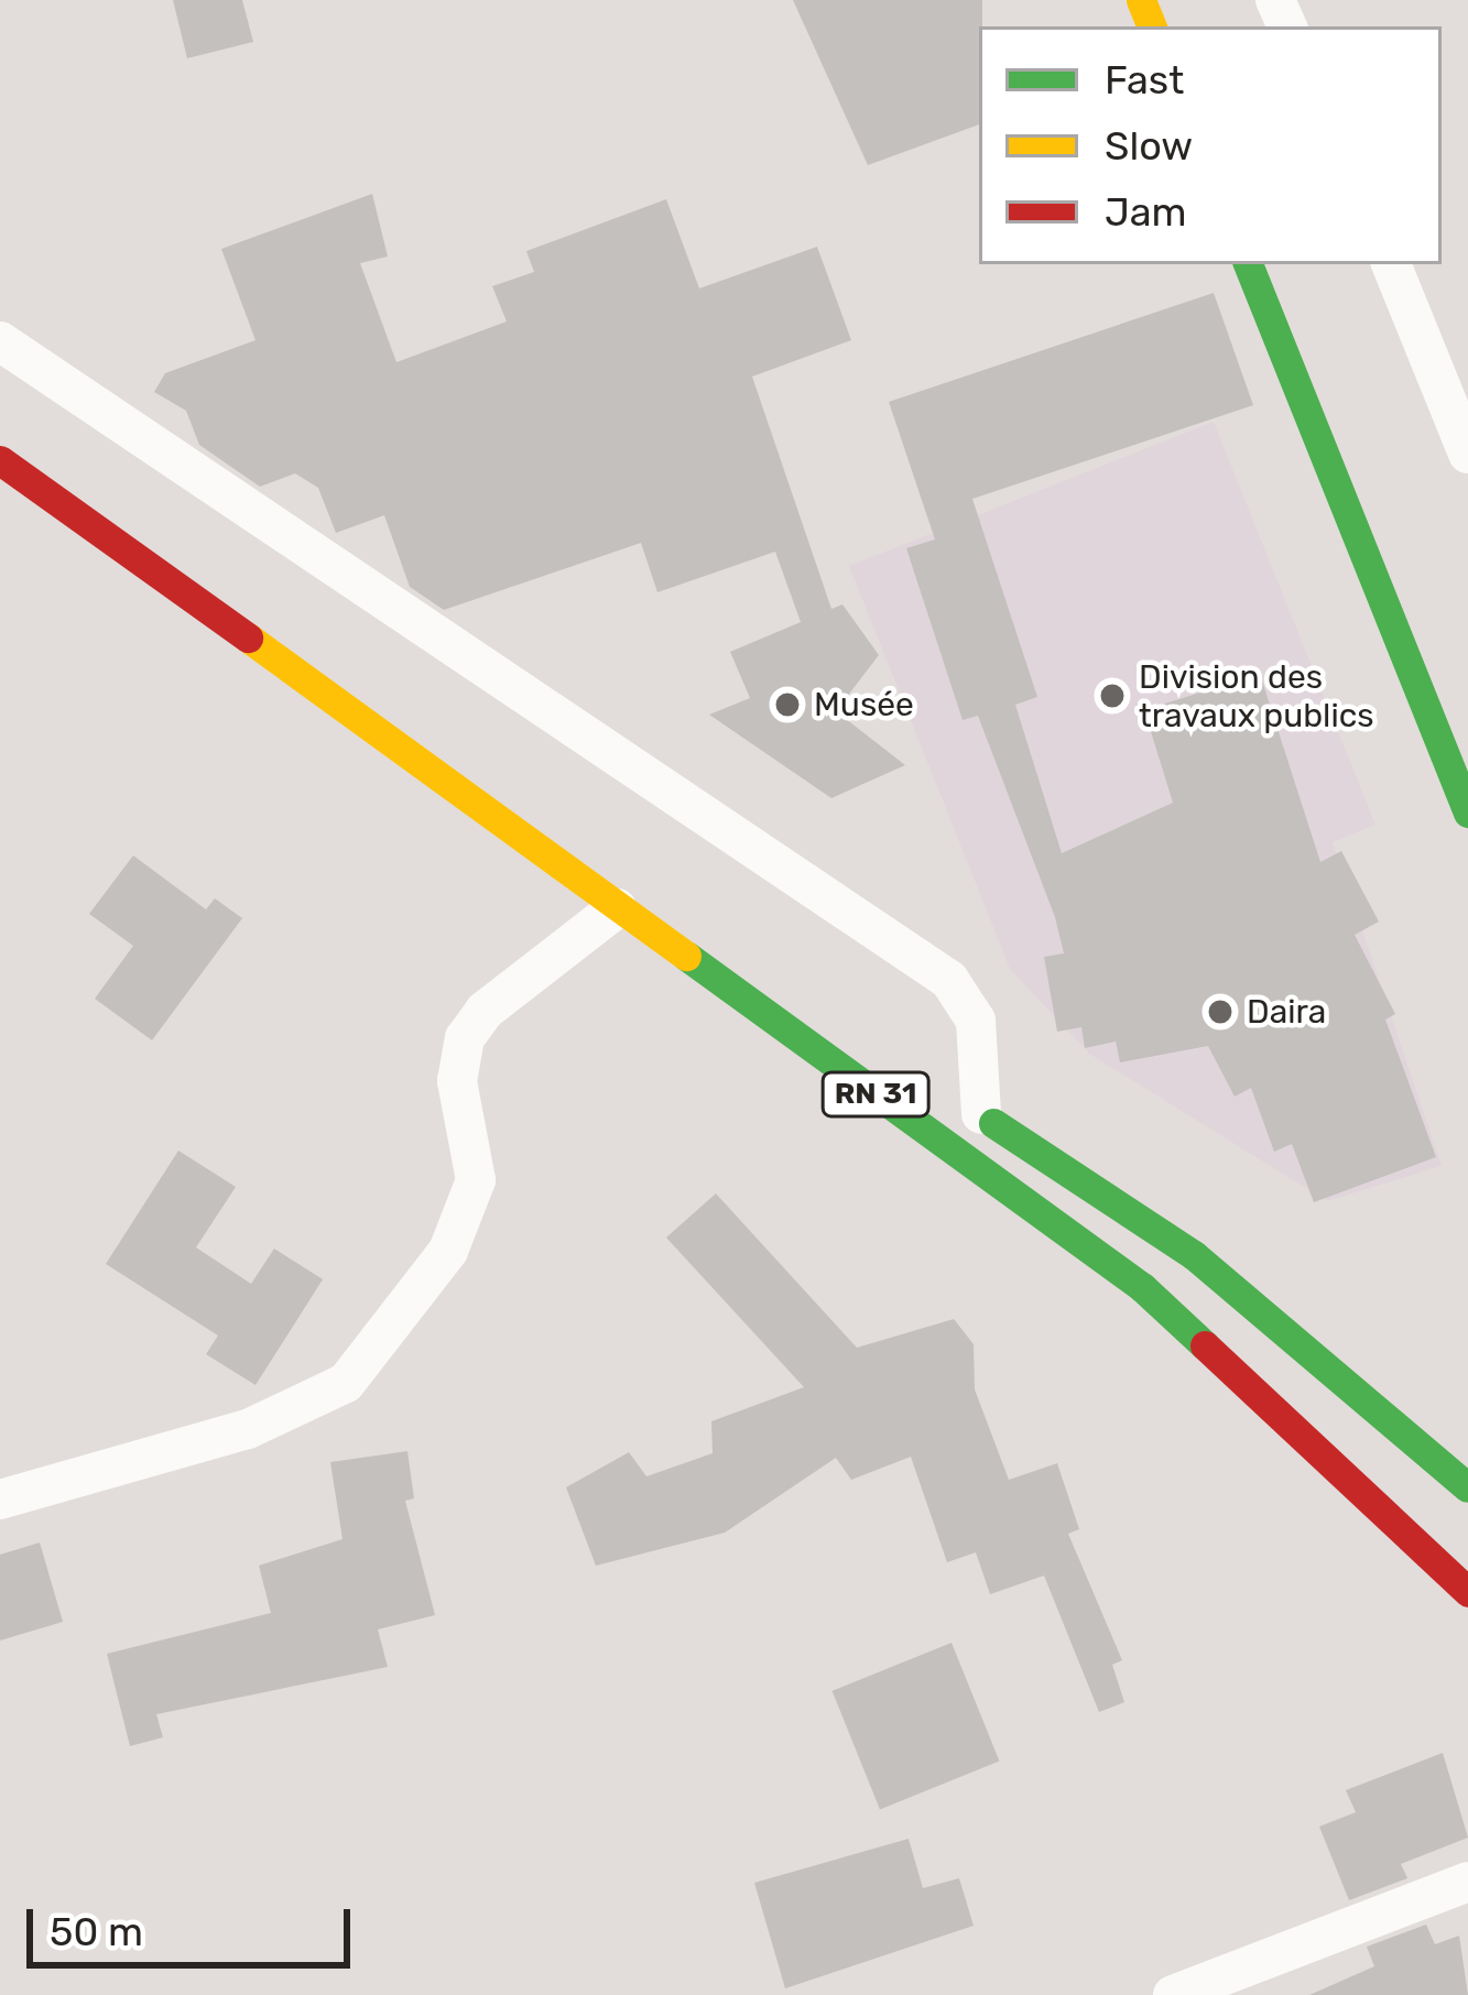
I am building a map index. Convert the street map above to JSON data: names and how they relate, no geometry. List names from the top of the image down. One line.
{"streets":{"main road":["RN 31"]},"places":["Division des travaux publics","Musée","Daira"],"legend":["Fast","Slow","Jam"],"scale_bar":"50 m"}
